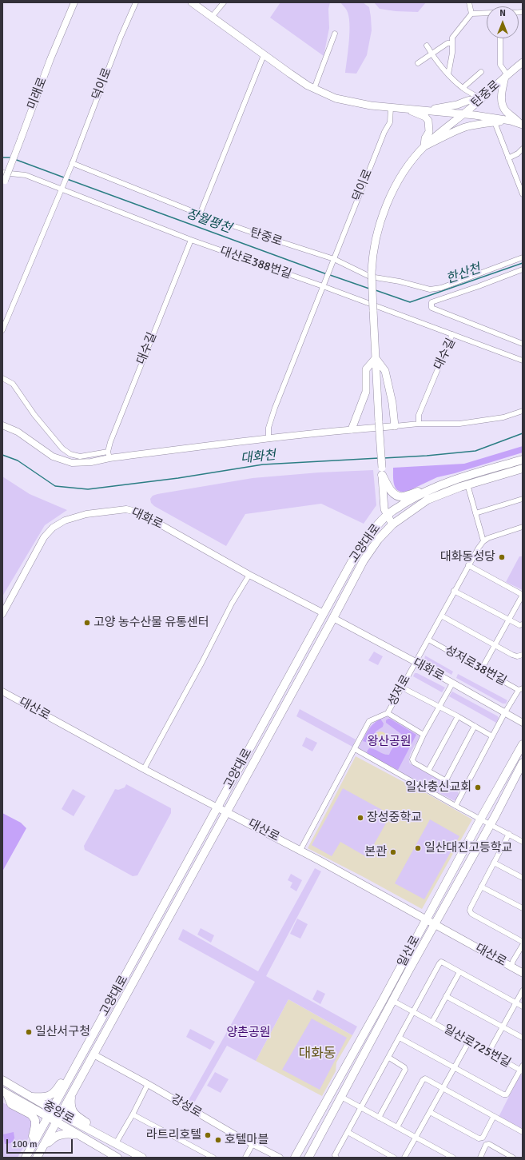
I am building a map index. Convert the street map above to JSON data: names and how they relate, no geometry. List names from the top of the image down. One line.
{"streets":{"main road":["탄중로","고양대로","대산로","일산로","중앙로"],"street":["덕이로","미래로","대산로388번길","대수길","대화로","성저로38번길","성저로","일산로725번길","강성로"]},"crossings":[["덕이로","탄중로"],["덕이로","대산로388번길"],["대산로388번길","대수길"],["대화로","고양대로"],["대화로","성저로"],["고양대로","대산로"],["고양대로","강성로"],["고양대로","중앙로"],["성저로38번길","성저로"],["성저로","대산로"],["대산로","일산로"],["일산로","일산로725번길"]],"districts":["대화동"],"water":["장월평천","한산천","대화천"],"parks":["왕산공원","양촌공원"],"places":["대화동성당","고양 농수산물 유통센터","일산충신교회","장성중학교","일산대진고등학교","본관","일산서구청","라트리호텔","호텔마블"],"scale_bar":"100 m","north":"top"}
